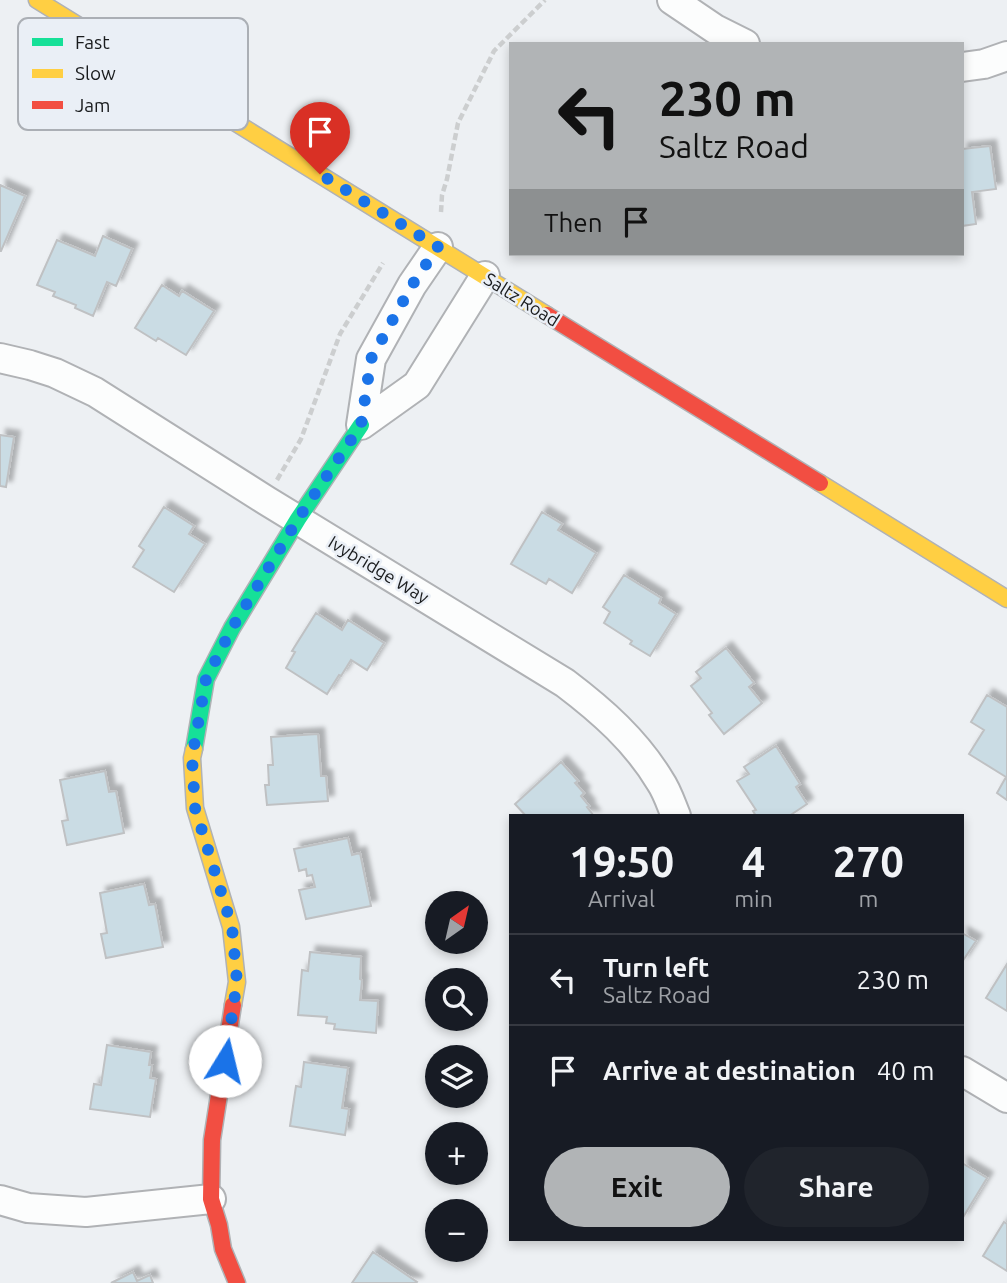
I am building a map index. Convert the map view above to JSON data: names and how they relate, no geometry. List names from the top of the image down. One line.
{"streets":{"street":["Saltz Road","Ivybridge Way"]},"legend":["Fast","Slow","Jam"],"north":"top right","page":{"turn":["230 m","Saltz Road"],"then":"Then","eta":["19:50","Arrival","4","min","270","m"],"map_buttons":["+","−"],"list":[{"name":"Turn left","note":"Saltz Road","value":"230 m"},{"name":"Arrive at destination","value":"40 m"}],"buttons":["Exit","Share"]}}
